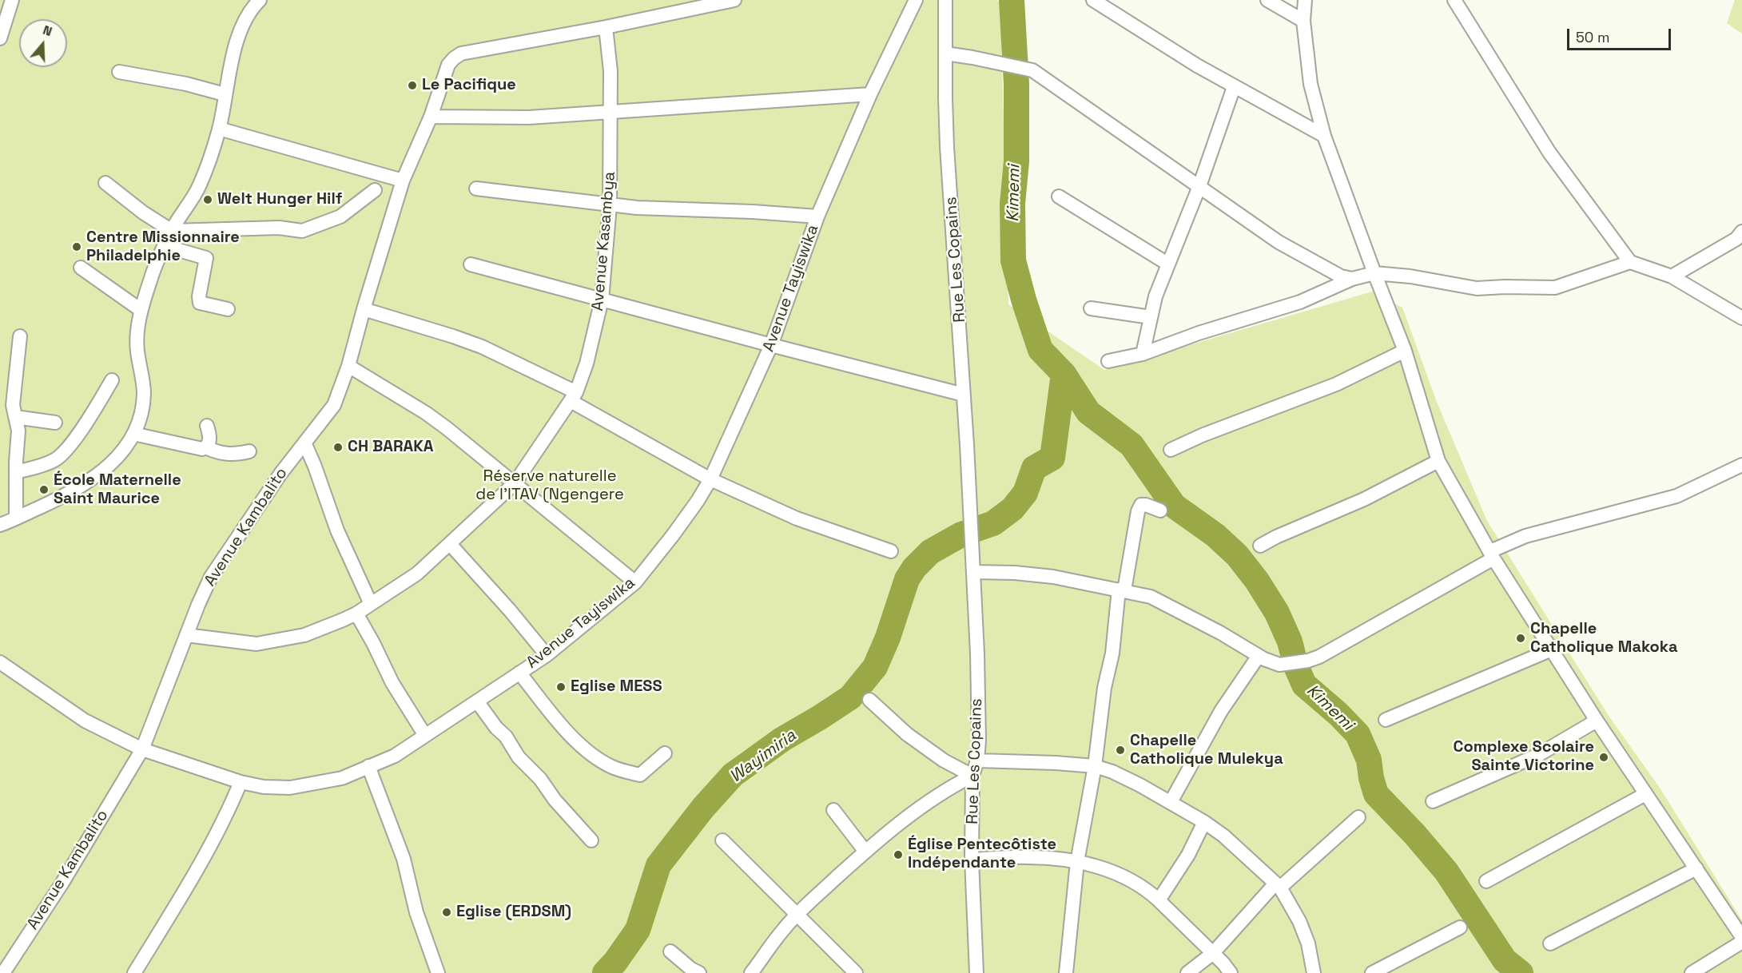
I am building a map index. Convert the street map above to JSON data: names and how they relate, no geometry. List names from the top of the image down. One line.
{"streets":{"street":["Avenue Kasambya","Rue Les Copains","Avenue Tayiswika","Avenue Kambalito"]},"crossings":[["Avenue Kasambya","Avenue Kambalito"],["Avenue Tayiswika","Avenue Kambalito"]],"water":["Kimemi","Wayimiria"],"parks":["Réserve naturelle de l'ITAV (Ngengere"],"places":["Le Pacifique","Welt Hunger Hilf","Centre Missionnaire Philadelphie","CH BARAKA","École Maternelle Saint Maurice","Chapelle Catholique Makoka","Eglise MESS","Chapelle Catholique Mulekya","Complexe Scolaire Sainte Victorine","Église Pentecôtiste Indépendante","Eglise (ERDSM)"],"scale_bar":"50 m","north":"top"}
